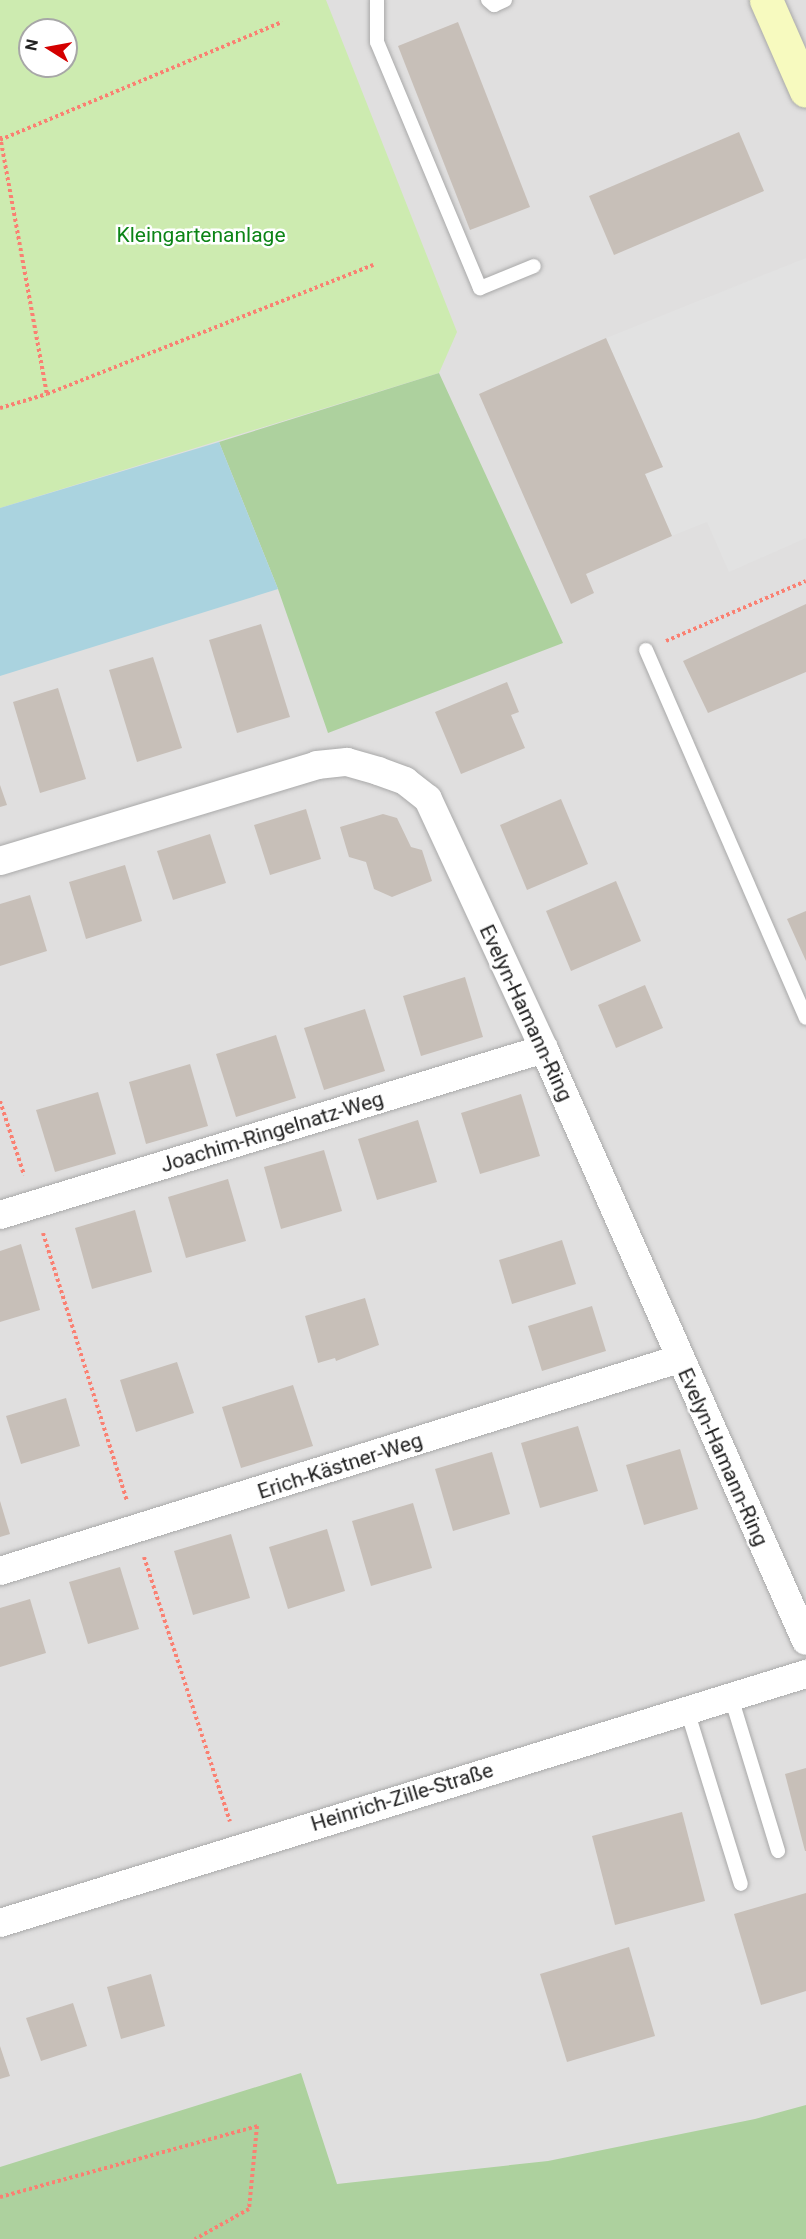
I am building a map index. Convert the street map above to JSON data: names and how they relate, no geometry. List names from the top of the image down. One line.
{"streets":{"street":["Evelyn-Hamann-Ring","Joachim-Ringelnatz-Weg","Erich-Kästner-Weg","Heinrich-Zille-Straße"]},"crossings":[["Evelyn-Hamann-Ring","Joachim-Ringelnatz-Weg"],["Evelyn-Hamann-Ring","Erich-Kästner-Weg"]],"parks":["Kleingartenanlage"],"north":"left"}
